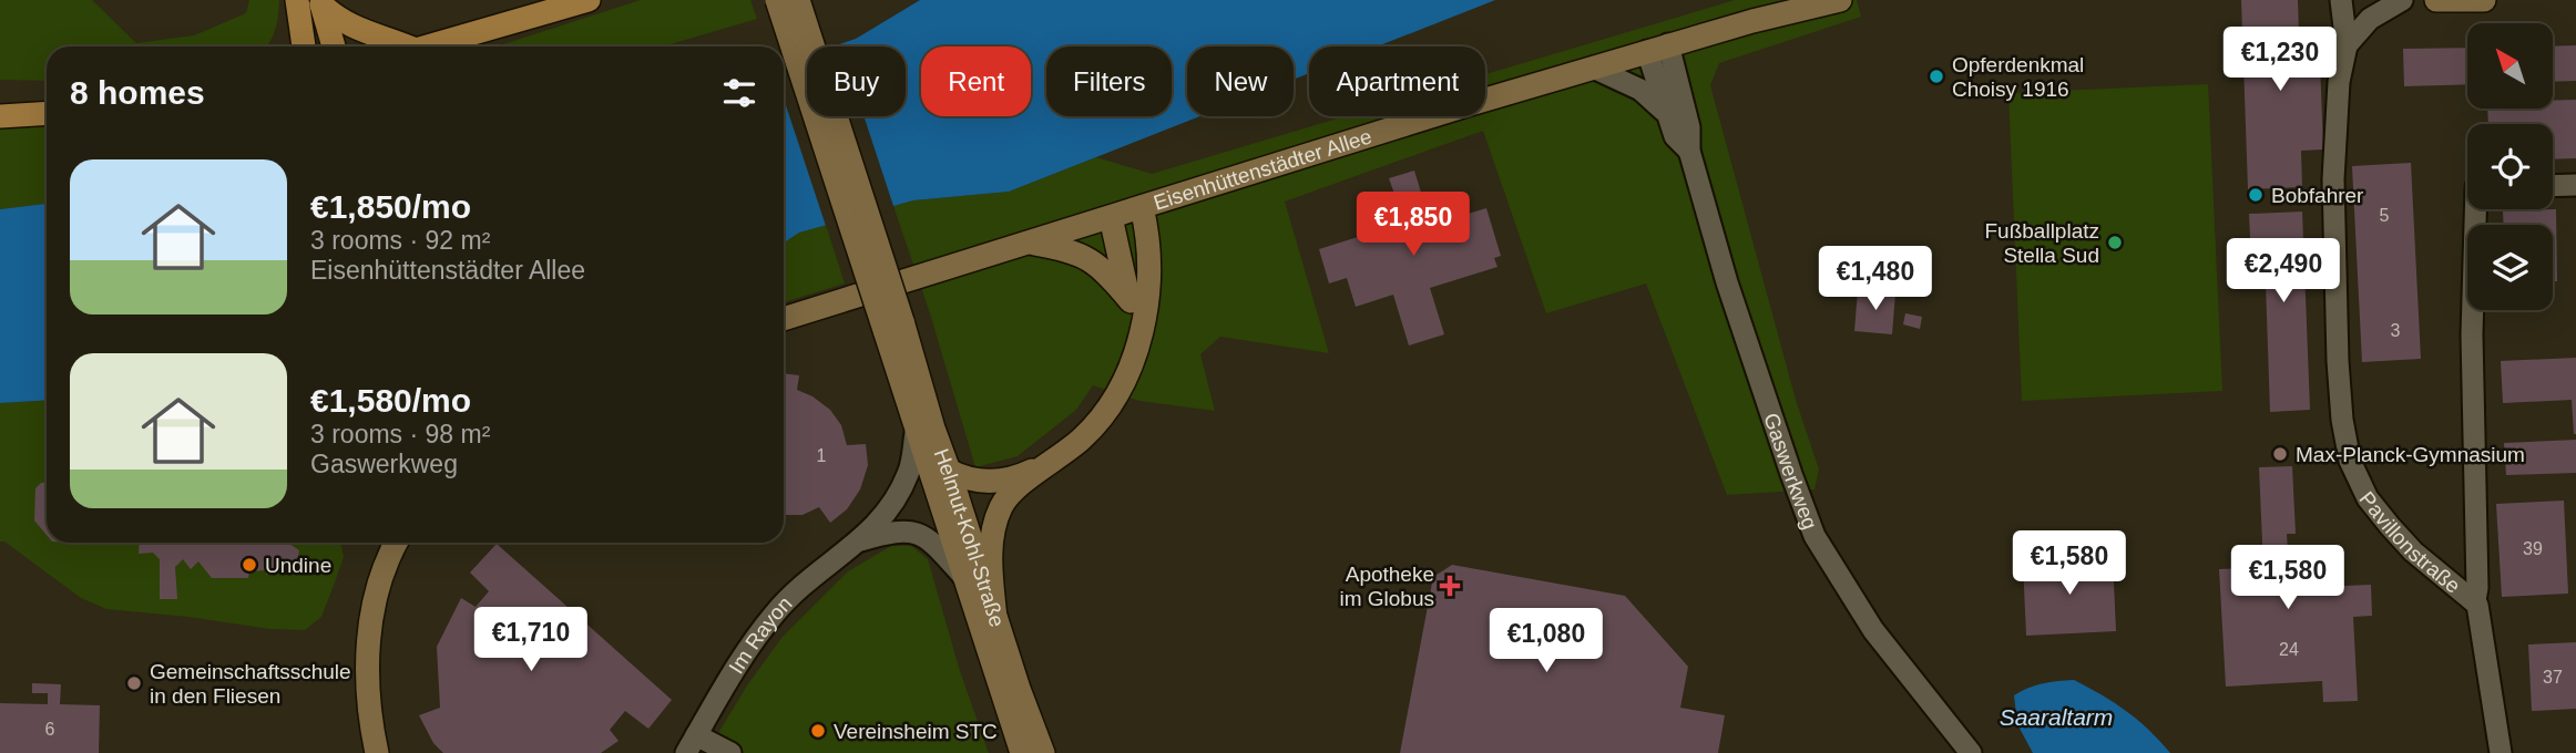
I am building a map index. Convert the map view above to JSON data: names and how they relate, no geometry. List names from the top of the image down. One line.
{"streets":{"street":["Eisenhüttenstädter Allee","Gaswerkweg","Helmut-Kohl-Straße","Pavillonstraße","Im Rayon"]},"crossings":[["Eisenhüttenstädter Allee","Gaswerkweg"],["Helmut-Kohl-Straße","Im Rayon"]],"water":["Saaraltarm"],"places":{"other":["Opferdenkmal Choisy 1916","Bobfahrer","Fußballplatz Stella Sud","Max-Planck-Gymnasium","Undine","Gemeinschaftsschule in den Fliesen","Vereinsheim STC"],"health":["Apotheke im Globus"]},"house_numbers":["5","3","1","39","24","37","6"],"north":"top left","page":{"price":["€1,230","€1,850","€2,490","€1,480","€1,580","€1,580","€1,710","€1,080"],"chip":["Buy","Rent","Filters","New","Apartment"],"heading":"8 homes","list":[{"name":"€1,850/mo","note":"3 rooms · 92 m² · Eisenhüttenstädter Allee"},{"name":"€1,580/mo","note":"3 rooms · 98 m² · Gaswerkweg"}]}}
